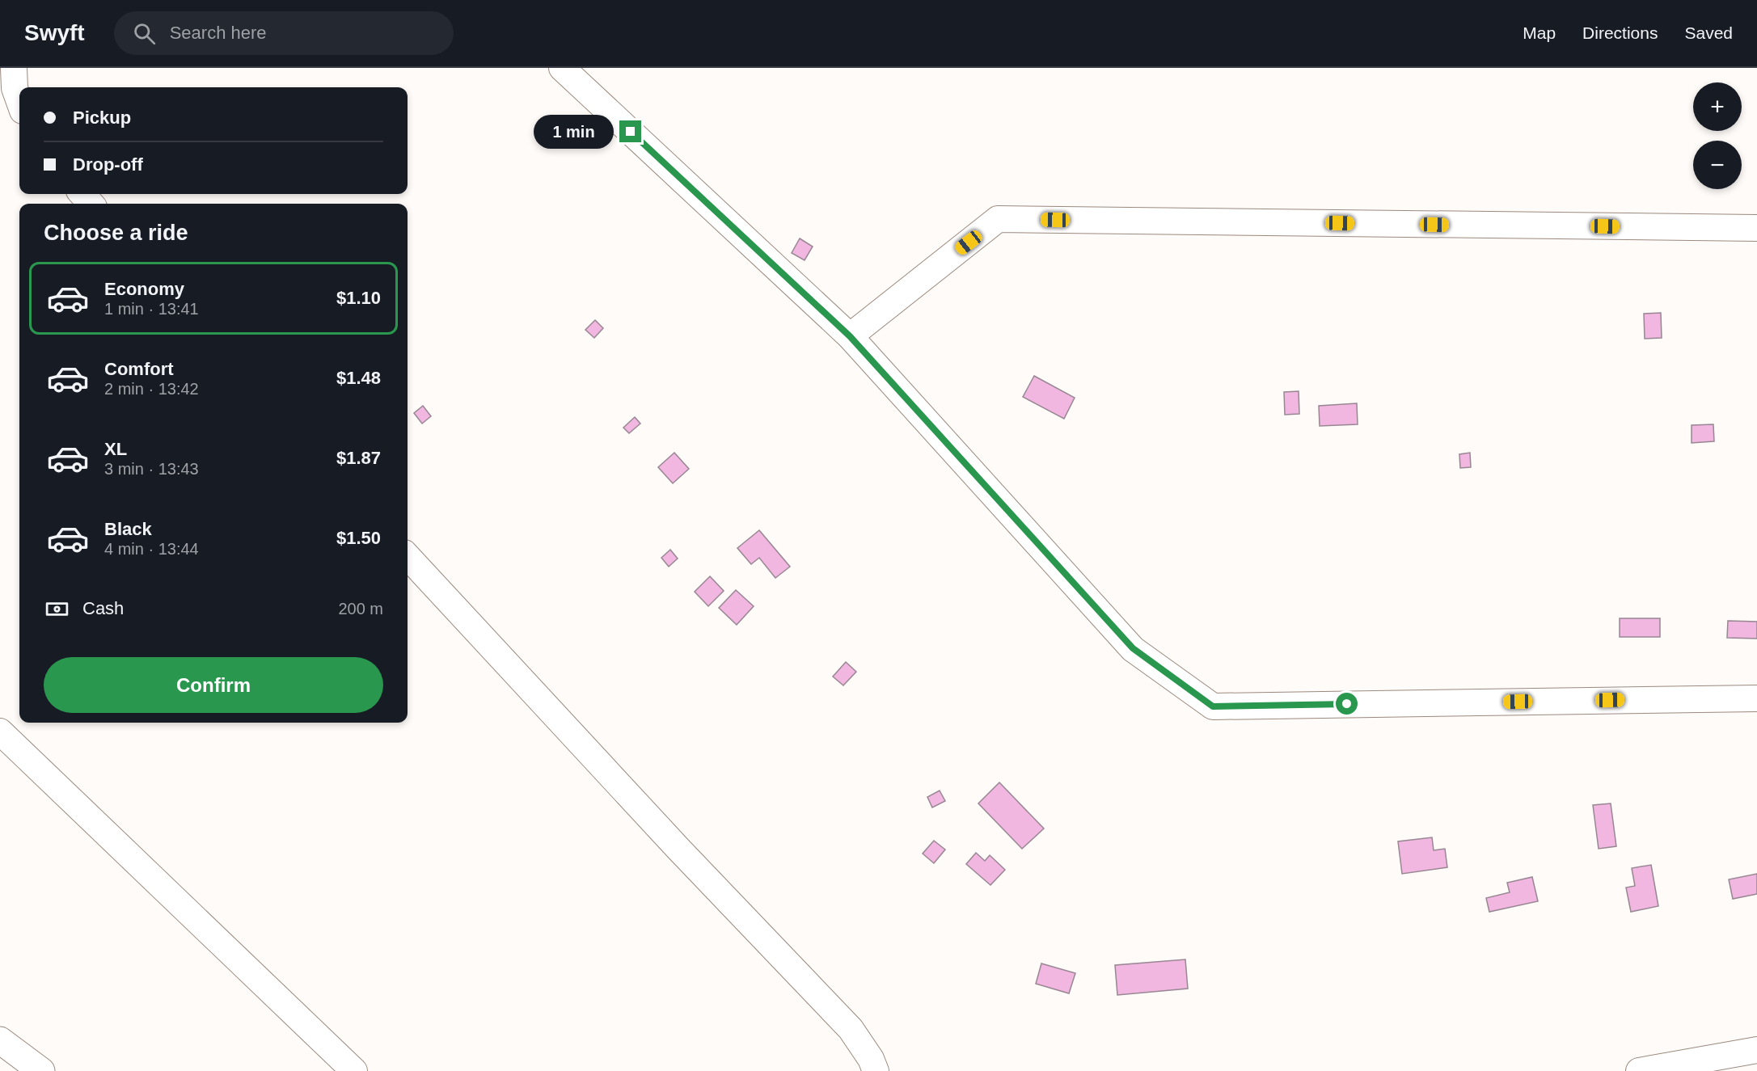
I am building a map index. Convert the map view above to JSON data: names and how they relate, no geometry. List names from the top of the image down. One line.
{"page":{"header":"Swyft","search":"Search here","nav":["Map","Directions","Saved"],"map_buttons":["+","−"],"banner":["Pickup","Drop-off"],"bubble":"1 min","heading":"Choose a ride","list":[{"name":"Economy","note":"1 min · 13:41","value":"$1.10"},{"name":"Comfort","note":"2 min · 13:42","value":"$1.48"},{"name":"XL","note":"3 min · 13:43","value":"$1.87"},{"name":"Black","note":"4 min · 13:44","value":"$1.50"}],"pay":["Cash","200 m"],"buttons":"Confirm"}}
